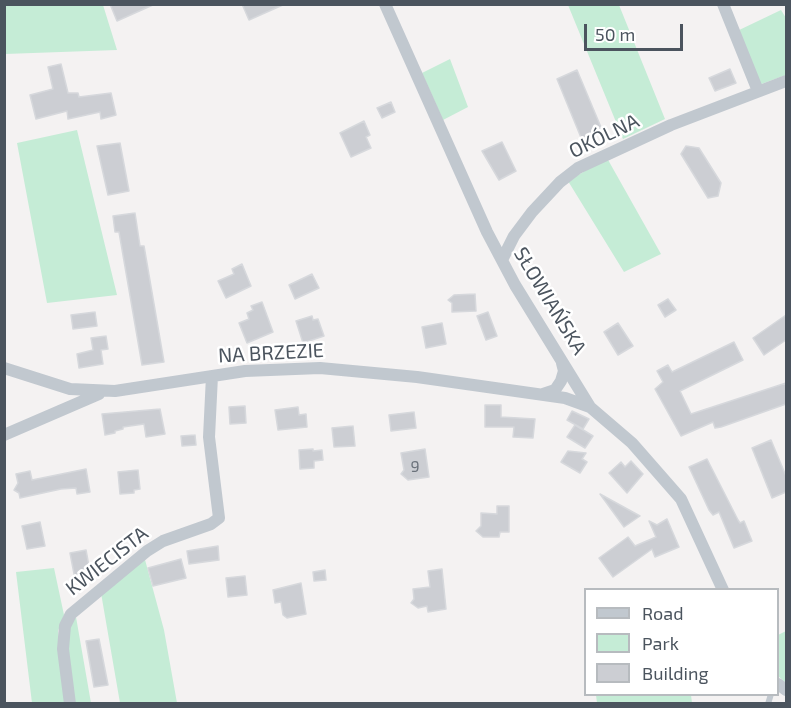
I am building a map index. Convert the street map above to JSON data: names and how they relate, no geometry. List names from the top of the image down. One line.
{"streets":{"street":["OKÓLNA","SŁOWIAŃSKA","NA BRZEZIE","KWIECISTA"]},"crossings":[["OKÓLNA","SŁOWIAŃSKA"],["SŁOWIAŃSKA","NA BRZEZIE"],["NA BRZEZIE","KWIECISTA"]],"house_numbers":["9"],"legend":["Road","Park","Building"],"scale_bar":"50 m"}
